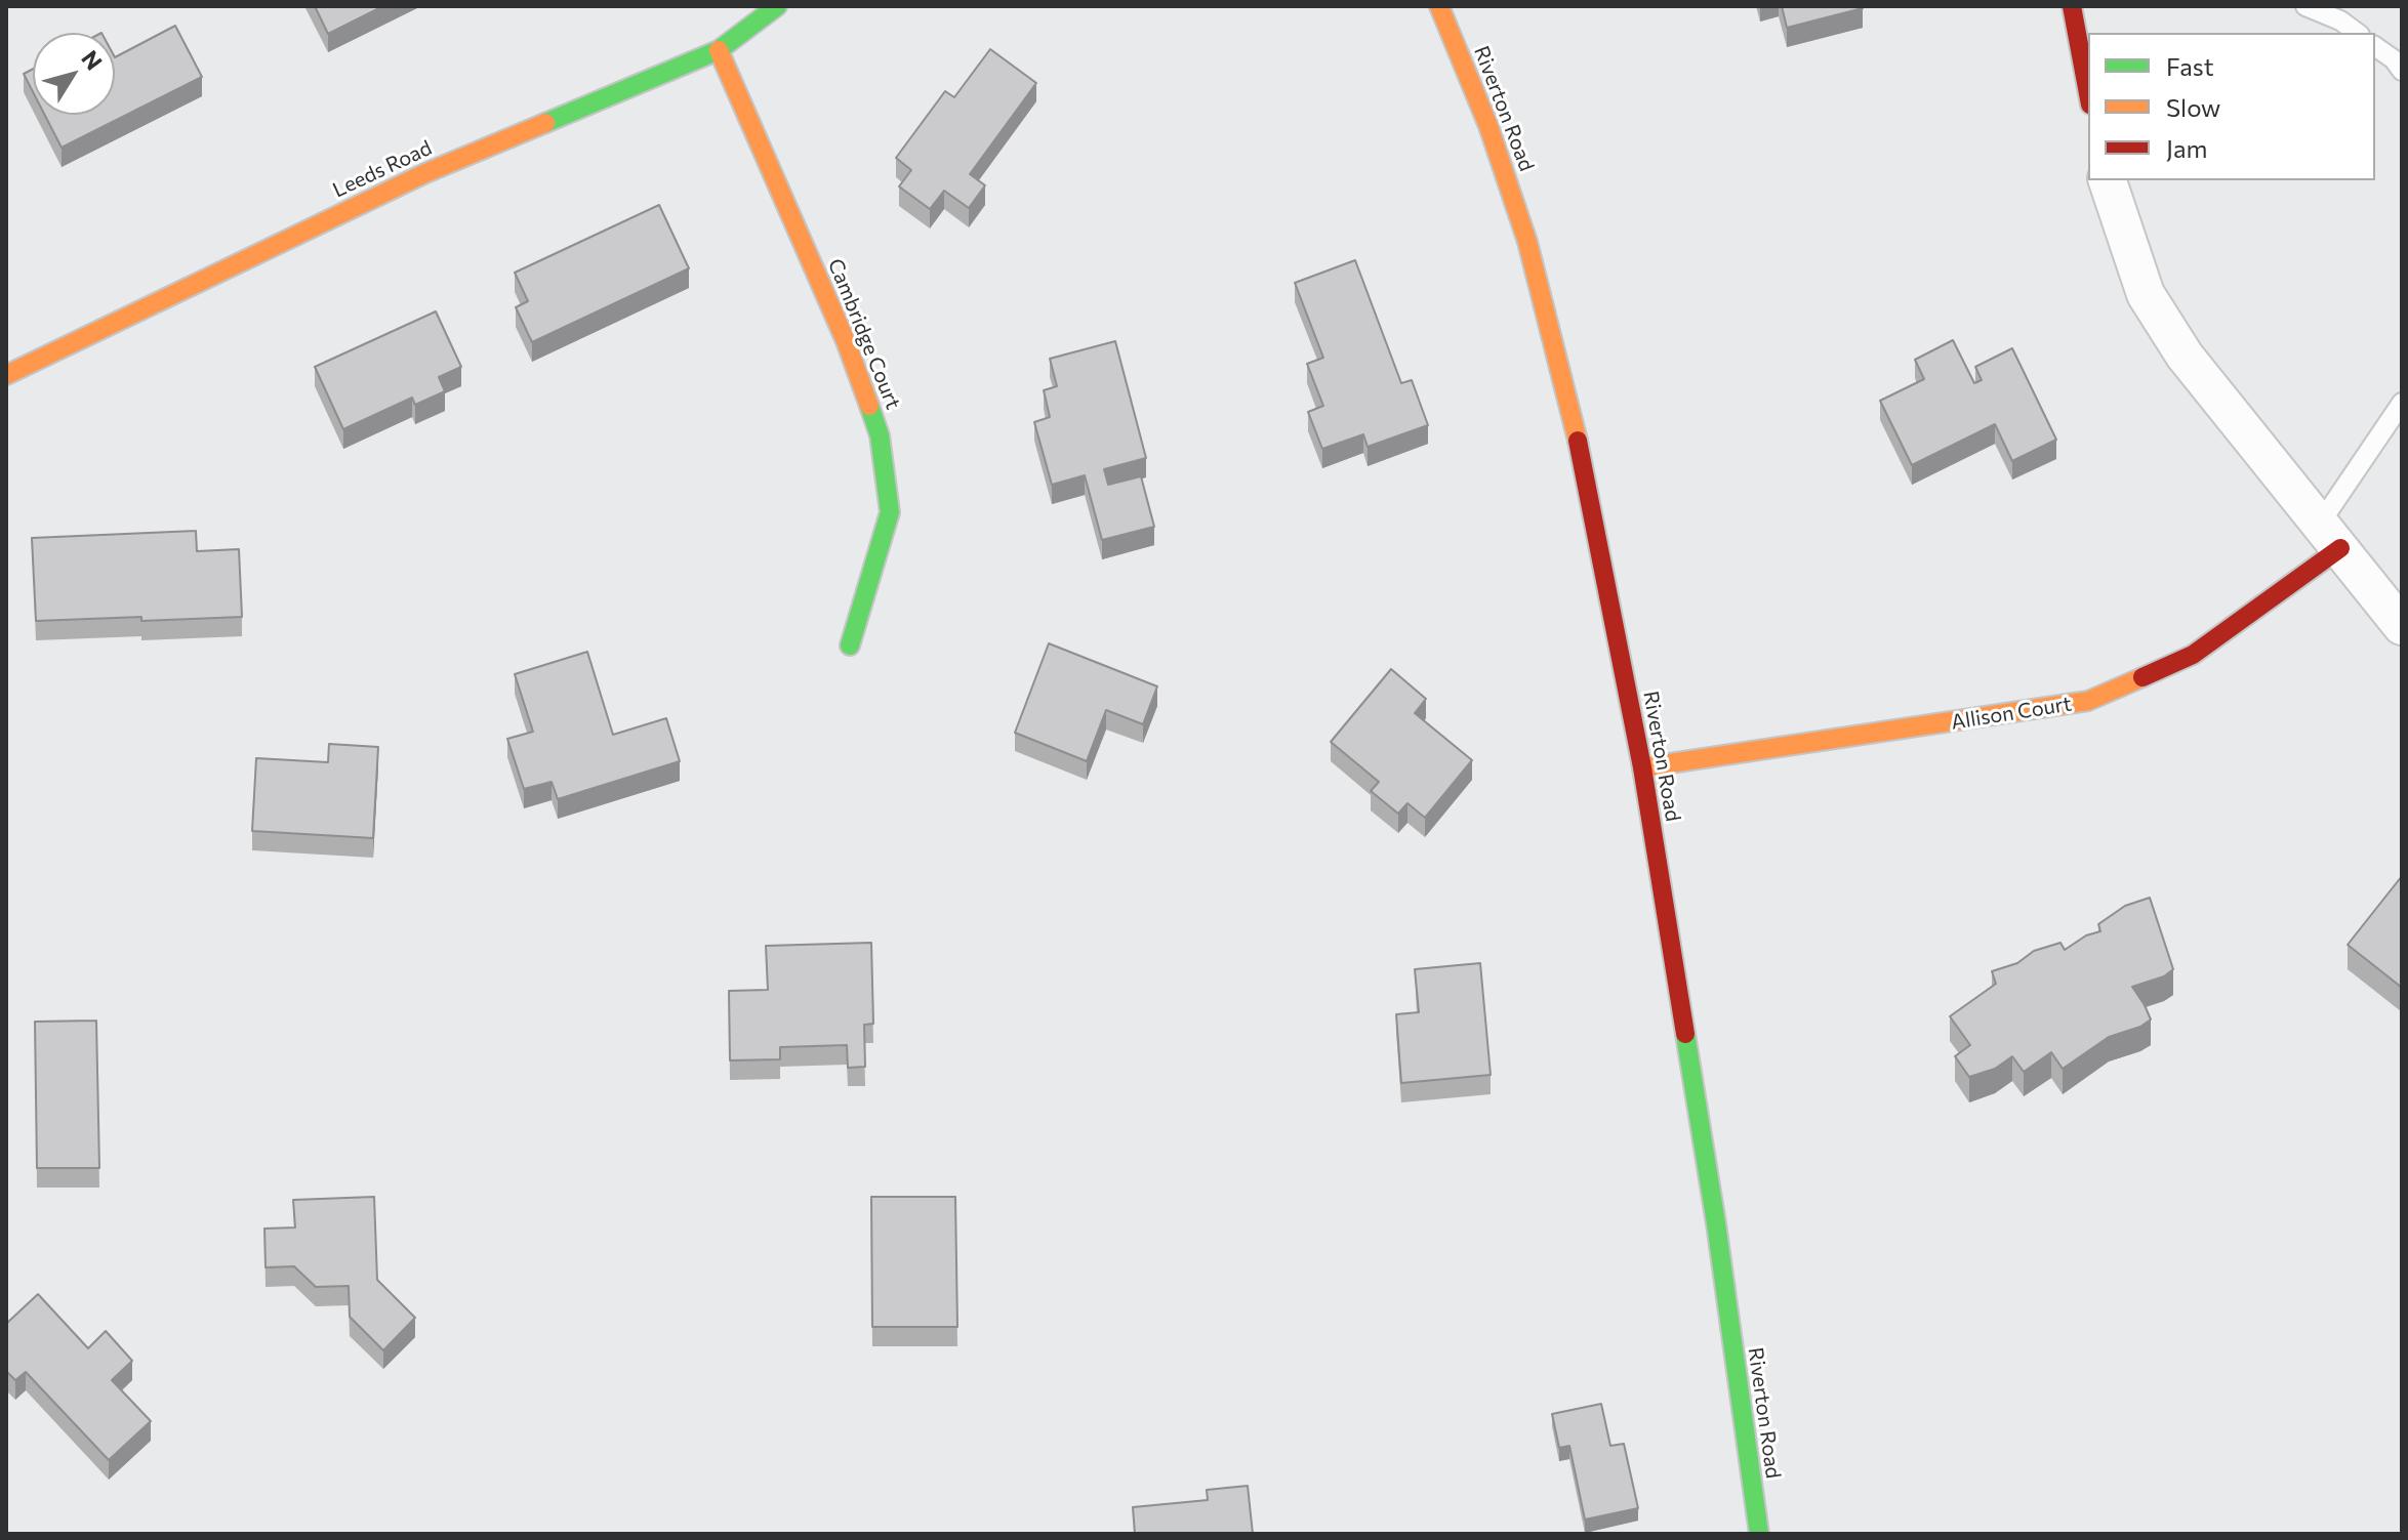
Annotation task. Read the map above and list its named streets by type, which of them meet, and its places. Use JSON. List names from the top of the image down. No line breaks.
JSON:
{"streets":{"street":["Riverton Road","Leeds Road","Cambridge Court","Allison Court"]},"crossings":[["Riverton Road","Allison Court"],["Leeds Road","Cambridge Court"]],"legend":["Fast","Slow","Jam"],"north":"top right"}
